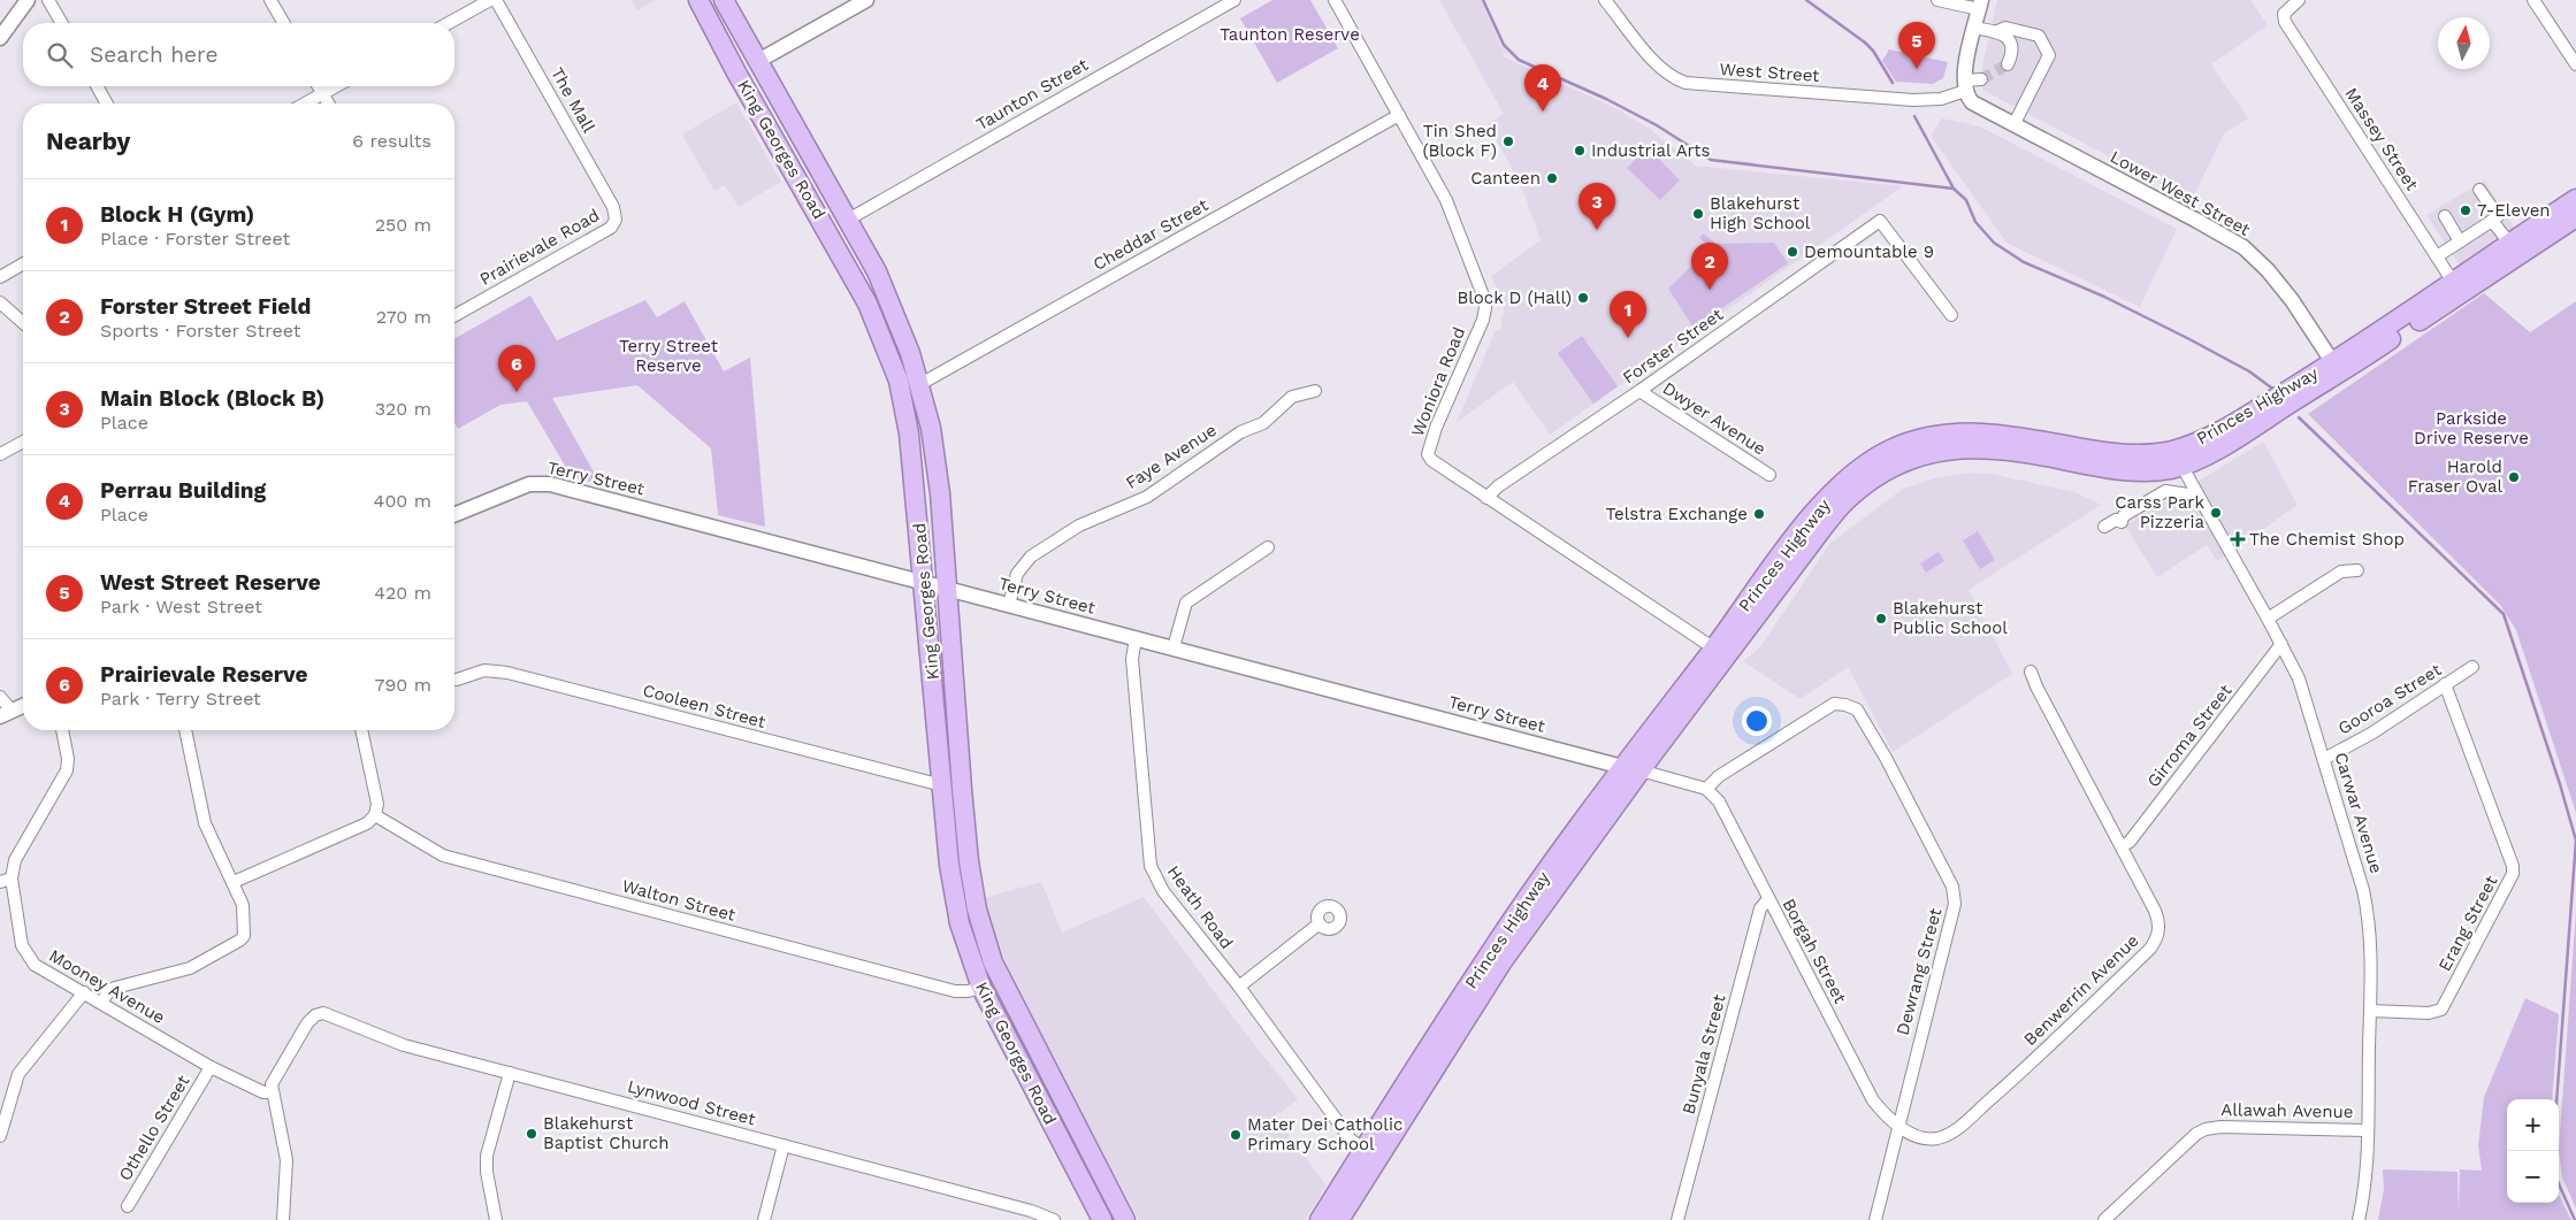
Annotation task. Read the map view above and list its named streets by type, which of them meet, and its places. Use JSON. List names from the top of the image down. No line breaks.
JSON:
{"streets":{"highway":["King Georges Road","Princes Highway"],"street":["West Street","Taunton Street","The Mall","Massey Street","Lower West Street","Cheddar Street","Prairievale Road","Forster Street","Woniora Road","Dwyer Avenue","Faye Avenue","Terry Street","Gooroa Street","Cooleen Street","Girroma Street","Carwar Avenue","Walton Street","Heath Road","Erang Street","Borgah Street","Dewrang Street","Mooney Avenue","Benwerrin Avenue","Bunyala Street","Lynwood Street","Allawah Avenue","Othello Street"]},"crossings":[["West Street","Lower West Street"],["Taunton Street","King Georges Road"],["The Mall","Prairievale Road"],["Massey Street","Princes Highway"],["King Georges Road","Cheddar Street"],["King Georges Road","Terry Street"],["King Georges Road","Cooleen Street"],["King Georges Road","Walton Street"],["Lower West Street","Princes Highway"],["Cheddar Street","Woniora Road"],["Forster Street","Woniora Road"],["Forster Street","Dwyer Avenue"],["Woniora Road","Princes Highway"],["Princes Highway","Terry Street"],["Princes Highway","Carwar Avenue"],["Princes Highway","Heath Road"],["Faye Avenue","Terry Street"],["Terry Street","Heath Road"],["Gooroa Street","Carwar Avenue"],["Gooroa Street","Erang Street"],["Girroma Street","Carwar Avenue"],["Girroma Street","Benwerrin Avenue"],["Carwar Avenue","Erang Street"],["Carwar Avenue","Allawah Avenue"],["Borgah Street","Dewrang Street"],["Borgah Street","Benwerrin Avenue"],["Borgah Street","Bunyala Street"],["Dewrang Street","Benwerrin Avenue"],["Mooney Avenue","Lynwood Street"],["Mooney Avenue","Othello Street"]],"parks":["Taunton Reserve","Terry Street Reserve","Parkside Drive Reserve"],"places":{"other":["Tin Shed (Block F)","Industrial Arts","Canteen","7-Eleven","Blakehurst High School","Demountable 9","Block D (Hall)","Harold Fraser Oval","Carss Park Pizzeria","Telstra Exchange","Blakehurst Public School","Blakehurst Baptist Church","Mater Dei Catholic Primary School"],"health":["The Chemist Shop"]},"north":"top","page":{"pins":["5","4","3","2","1","6"],"search":"Search here","heading":["Nearby","6 results"],"list":[{"mark":"1","name":"Block H (Gym)","note":"Place · Forster Street","value":"250 m"},{"mark":"2","name":"Forster Street Field","note":"Sports · Forster Street","value":"270 m"},{"mark":"3","name":"Main Block (Block B)","note":"Place","value":"320 m"},{"mark":"4","name":"Perrau Building","note":"Place","value":"400 m"},{"mark":"5","name":"West Street Reserve","note":"Park · West Street","value":"420 m"},{"mark":"6","name":"Prairievale Reserve","note":"Park · Terry Street","value":"790 m"}],"map_buttons":["+","−"]}}
